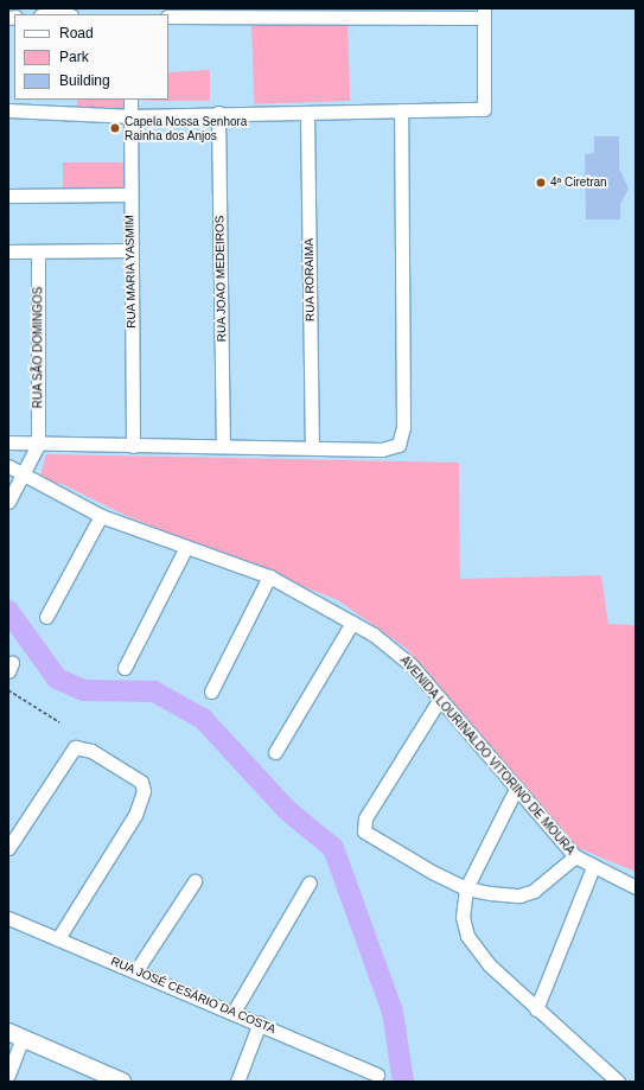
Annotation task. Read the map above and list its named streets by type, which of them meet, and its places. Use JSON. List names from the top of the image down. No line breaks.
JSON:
{"streets":{"street":["RUA MARIA YASMIM","RUA JOAO MEDEIROS","RUA RORAIMA","RUA SÃO DOMINGOS","AVENIDA LOURINALDO VITORINO DE MOURA","RUA JOSÉ CESÁRIO DA COSTA"]},"places":["Capela Nossa Senhora Rainha dos Anjos","4ª Ciretran"],"legend":["Road","Park","Building"]}
